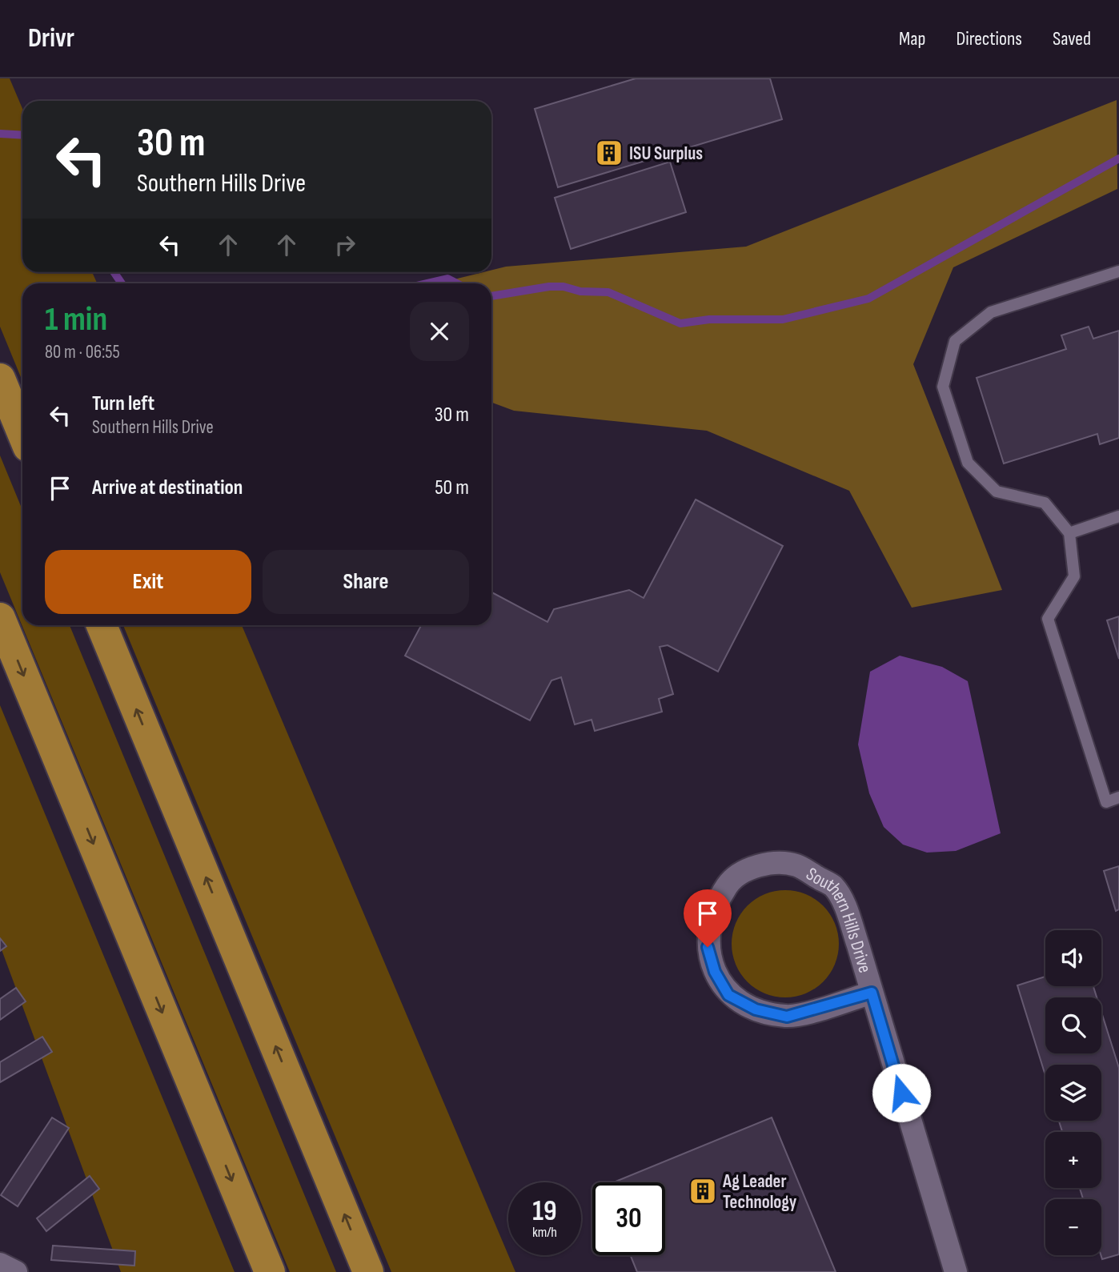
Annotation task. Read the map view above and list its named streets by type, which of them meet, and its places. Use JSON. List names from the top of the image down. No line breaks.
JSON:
{"streets":{"street":["Southern Hills Drive"]},"places":{"building":["ISU Surplus","Ag Leader Technology"]},"page":{"header":"Drivr","nav":["Map","Directions","Saved"],"turn":["30 m","Southern Hills Drive"],"heading":["1 min","80 m · 06:55"],"list":[{"name":"Turn left","note":"Southern Hills Drive","value":"30 m"},{"name":"Arrive at destination","value":"50 m"}],"buttons":["Exit","Share"],"map_buttons":["+","−"],"speed":"19 km/h","limit":"30"}}
